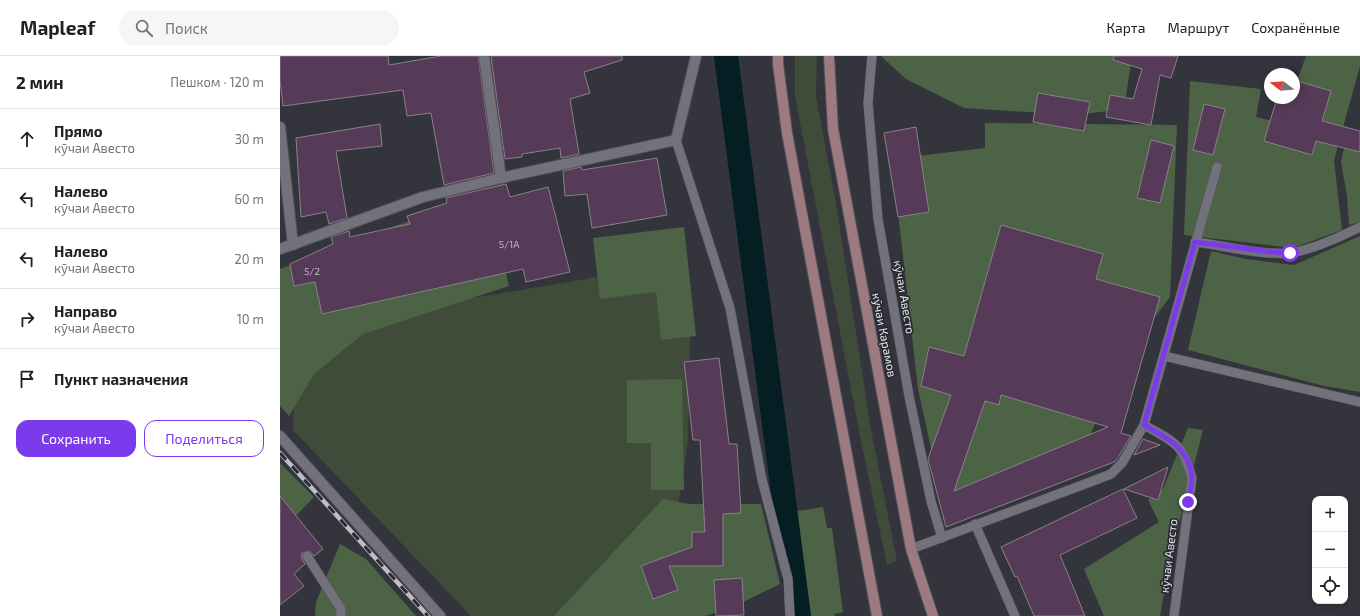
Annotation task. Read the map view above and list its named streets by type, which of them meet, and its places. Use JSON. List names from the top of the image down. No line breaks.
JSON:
{"streets":{"main road":["кӯчаи Карамов"],"lane":["кӯчаи Авесто"]},"house_numbers":["5/1А","5/2"],"north":"left","page":{"header":"Mapleaf","search":"Поиск","nav":["Карта","Маршрут","Сохранённые"],"heading":["2 мин","Пешком · 120 m"],"list":[["Прямо","кӯчаи Авесто","30 m"],["Налево","кӯчаи Авесто","60 m"],["Налево","кӯчаи Авесто","20 m"],["Направо","кӯчаи Авесто","10 m"],"Пункт назначения"],"buttons":["Сохранить","Поделиться"],"map_buttons":["+","−"]}}
